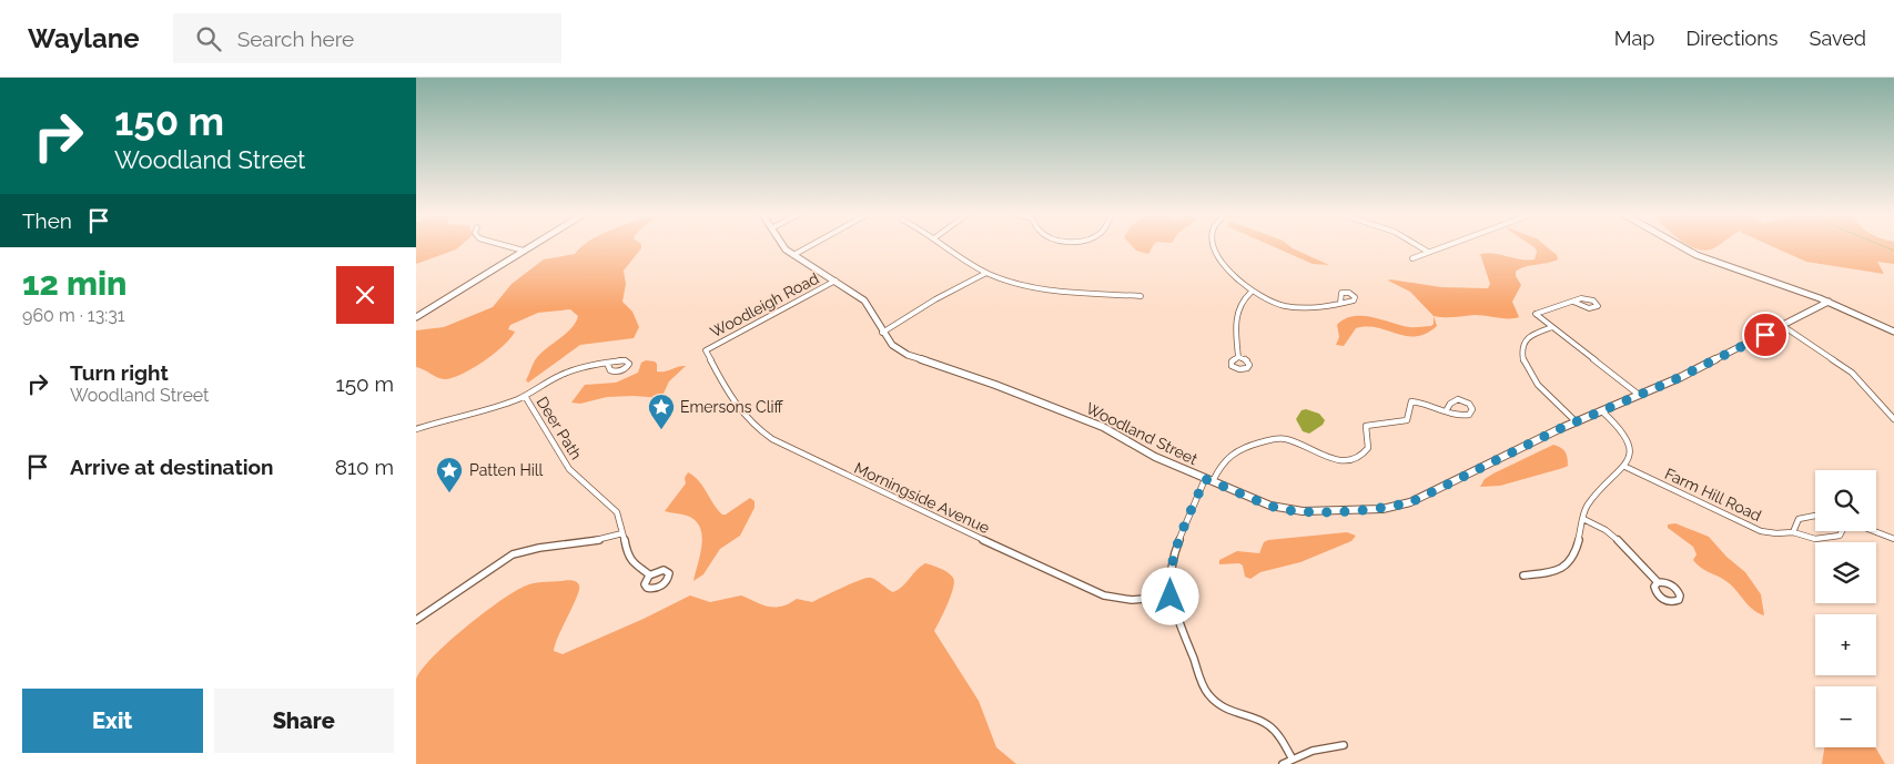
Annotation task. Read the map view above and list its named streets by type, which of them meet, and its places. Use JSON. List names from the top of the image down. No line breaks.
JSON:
{"streets":{"street":["Woodleigh Road","Deer Path","Woodland Street","Farm Hill Road","Morningside Avenue"]},"crossings":[["Woodleigh Road","Woodland Street"],["Woodleigh Road","Morningside Avenue"]],"places":{"place":["Emersons Cliff","Patten Hill"]},"page":{"header":"Waylane","search":"Search here","nav":["Map","Directions","Saved"],"turn":["150 m","Woodland Street"],"then":"Then","heading":["12 min","960 m · 13:31"],"list":[{"name":"Turn right","note":"Woodland Street","value":"150 m"},{"name":"Arrive at destination","value":"810 m"}],"map_buttons":["+","−"],"buttons":["Exit","Share"]}}
